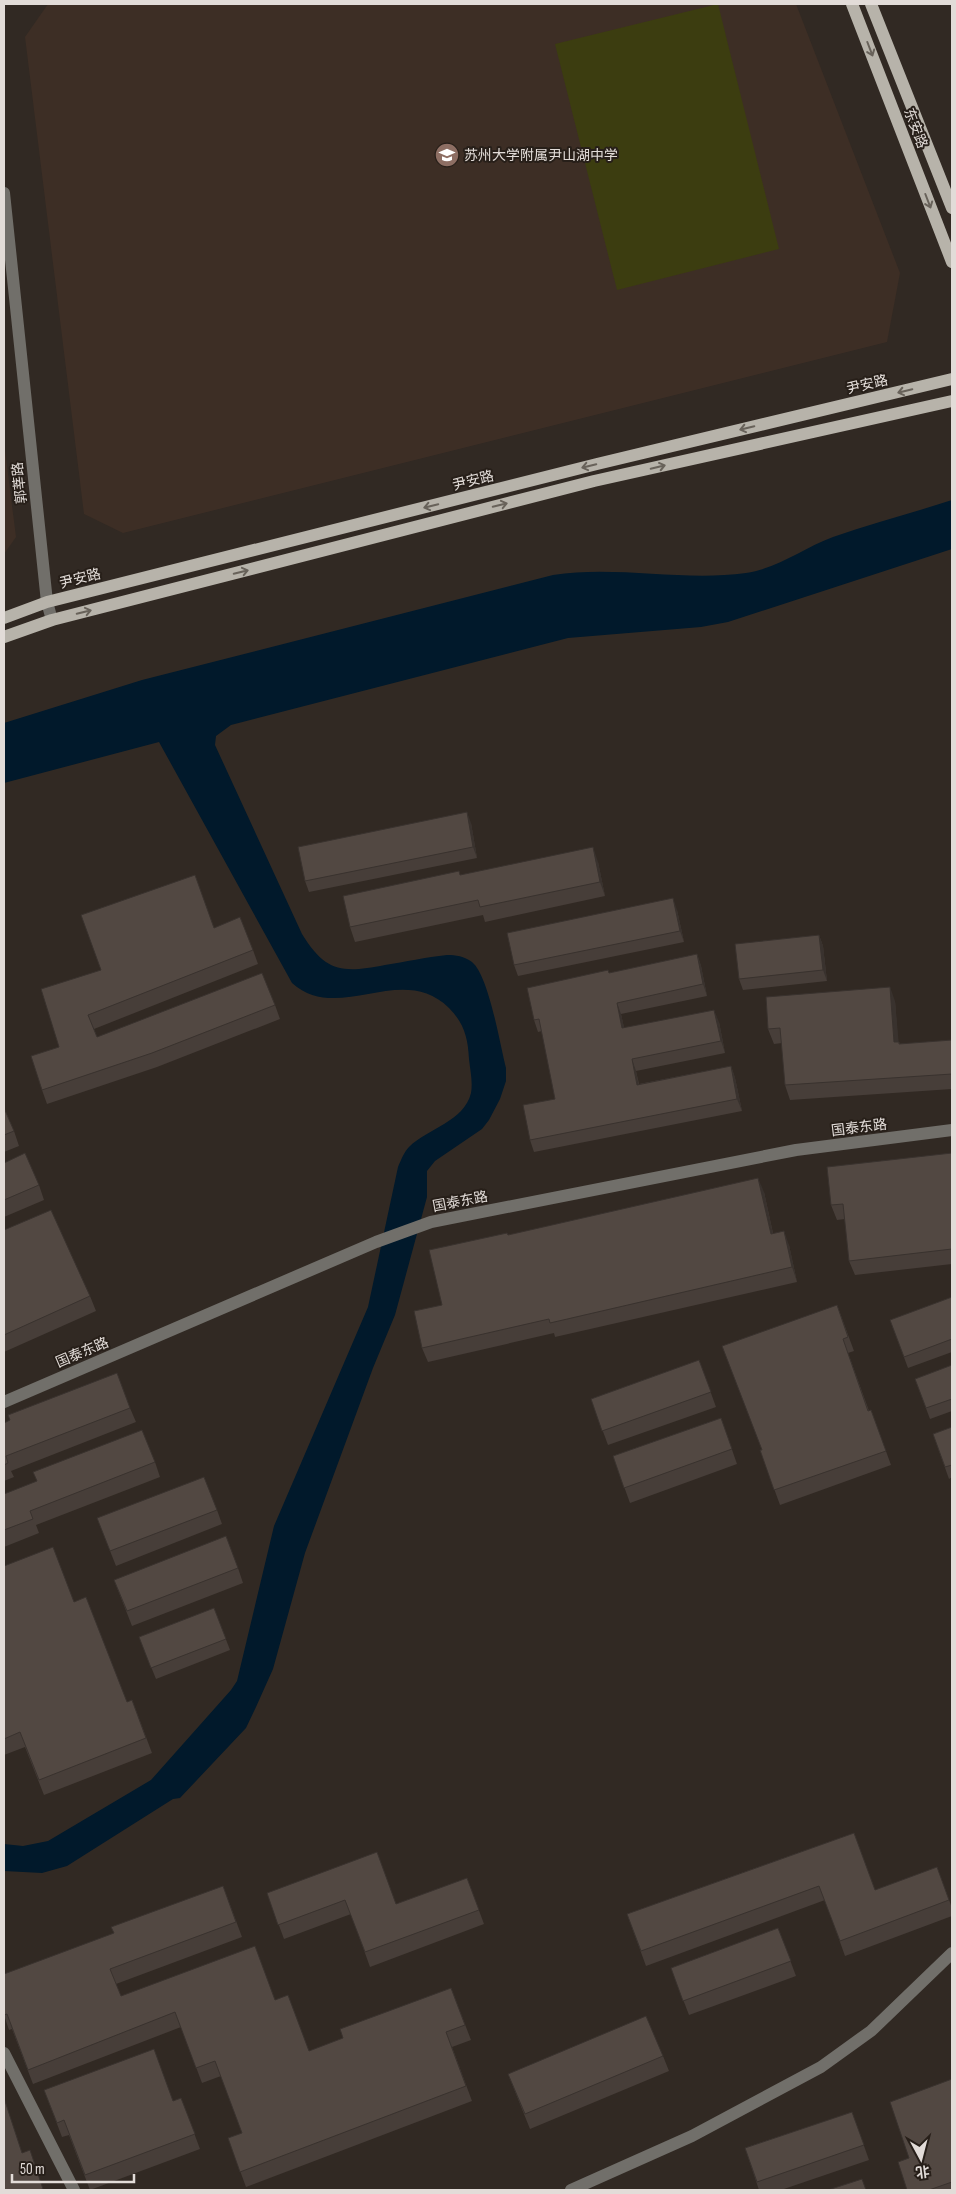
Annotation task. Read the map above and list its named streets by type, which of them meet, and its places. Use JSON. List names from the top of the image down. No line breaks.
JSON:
{"streets":{"main road":["东安路","尹安路"],"street":["郭莘路","国泰东路"]},"crossings":[["尹安路","郭莘路"]],"places":{"school or university":["苏州大学附属尹山湖中学"]},"scale_bar":"50 m","north":"bottom"}
